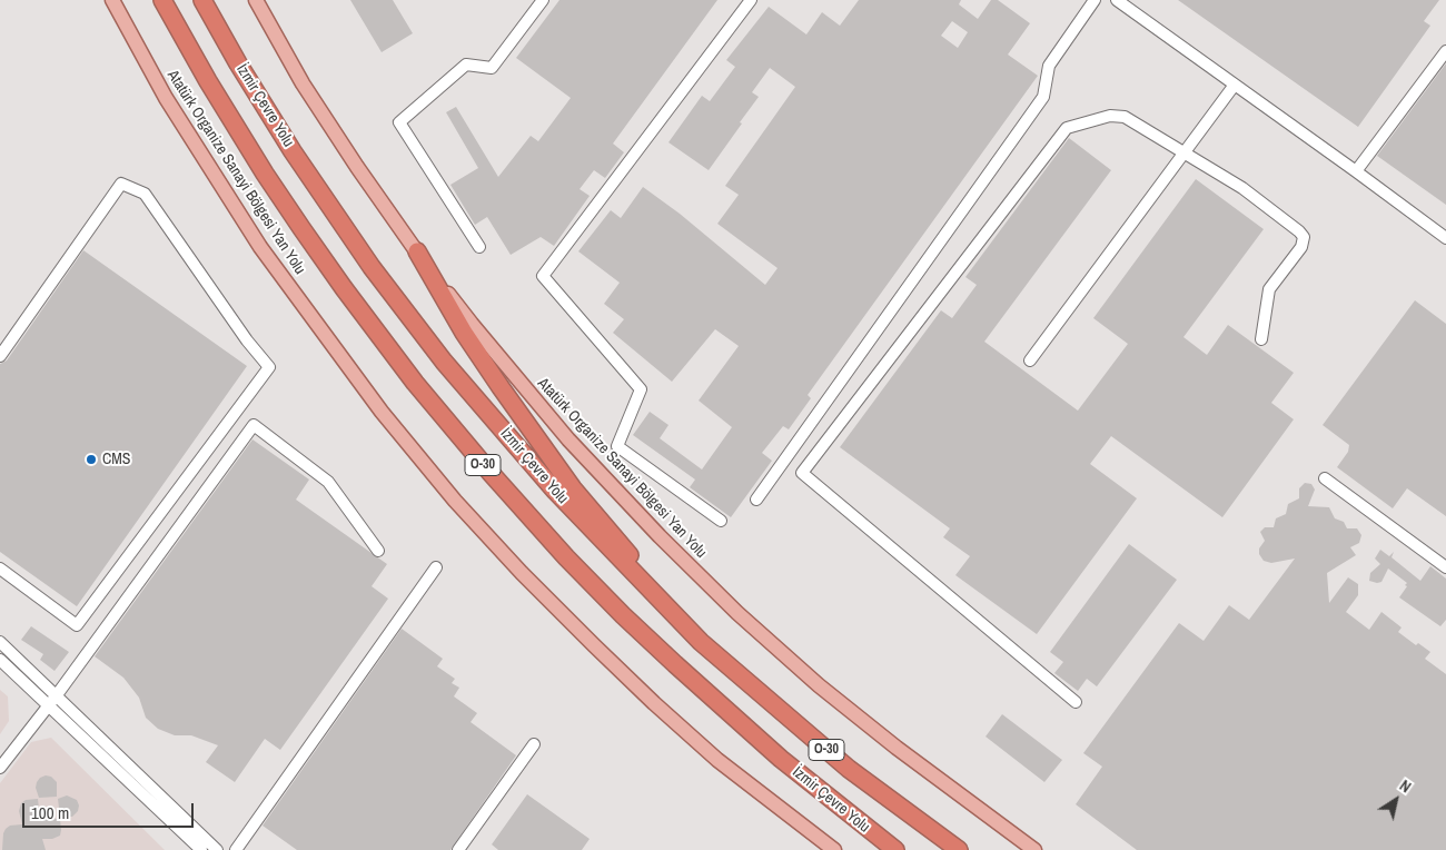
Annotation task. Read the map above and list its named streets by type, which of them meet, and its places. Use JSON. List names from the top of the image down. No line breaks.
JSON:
{"streets":{"highway":["İzmir Çevre Yolu","O-30"],"main road":["Atatürk Organize Sanayi Bölgesi Yan Yolu"]},"places":["CMS"],"scale_bar":"100 m","north":"top right"}
